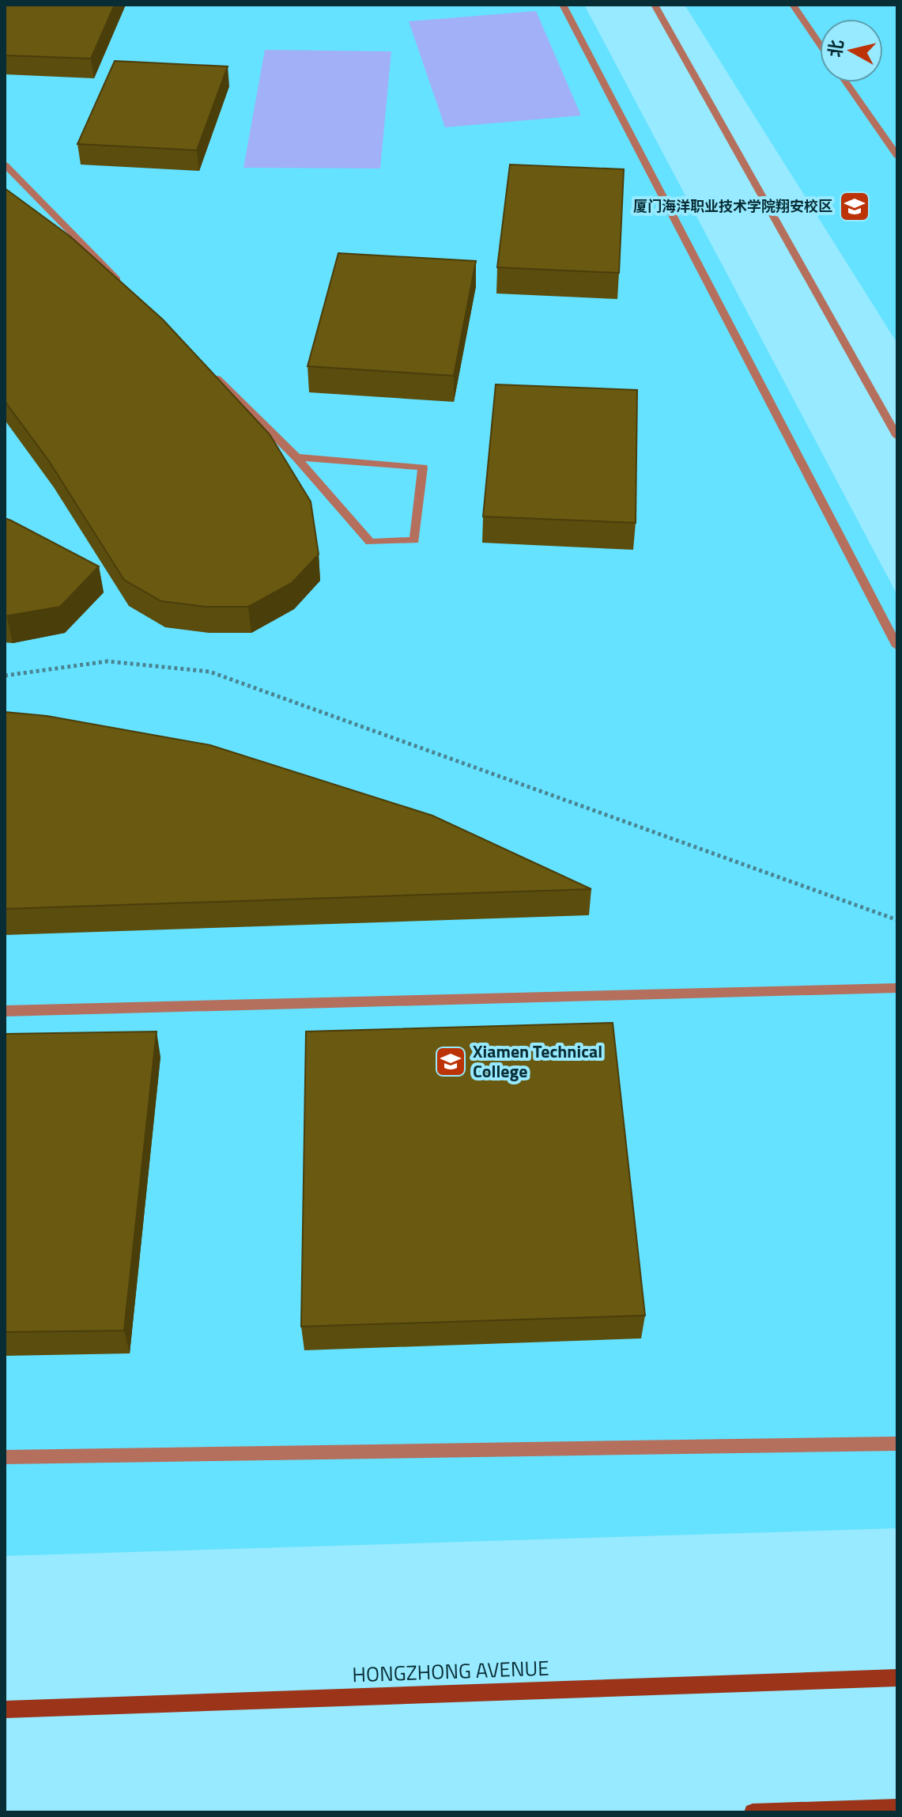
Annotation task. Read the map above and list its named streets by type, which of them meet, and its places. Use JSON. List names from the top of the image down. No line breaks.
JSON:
{"streets":{"main road":["HONGZHONG AVENUE"]},"places":{"school or university":["厦门海洋职业技术学院翔安校区","Xiamen Technical College"]},"north":"left"}
